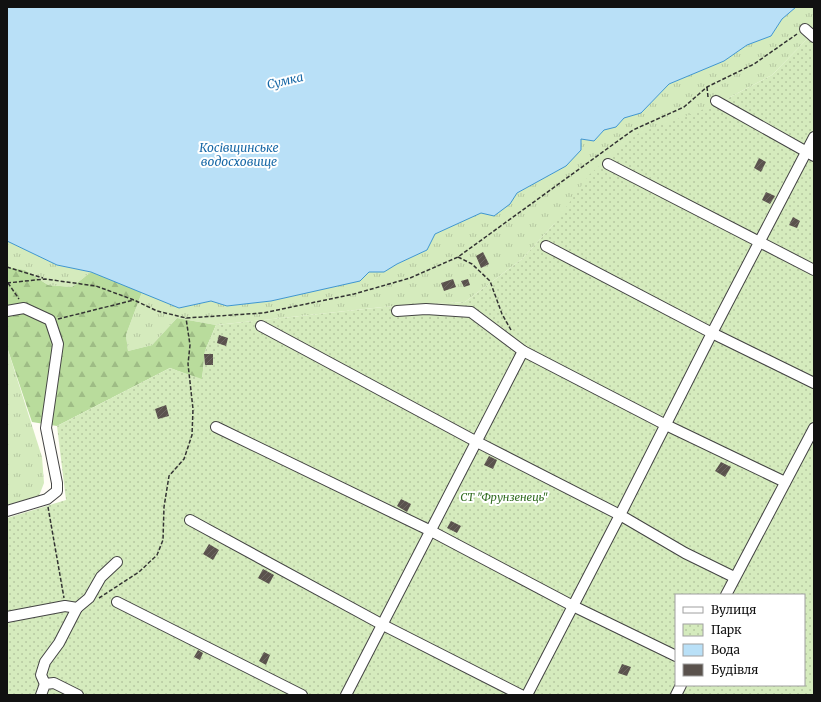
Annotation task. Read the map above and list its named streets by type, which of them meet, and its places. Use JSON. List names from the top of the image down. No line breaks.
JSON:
{"water":["Сумка","Косівщинське водосховище"],"parks":["СТ \"Фрунзенець\""],"legend":["Вулиця","Парк","Вода","Будівля"]}
